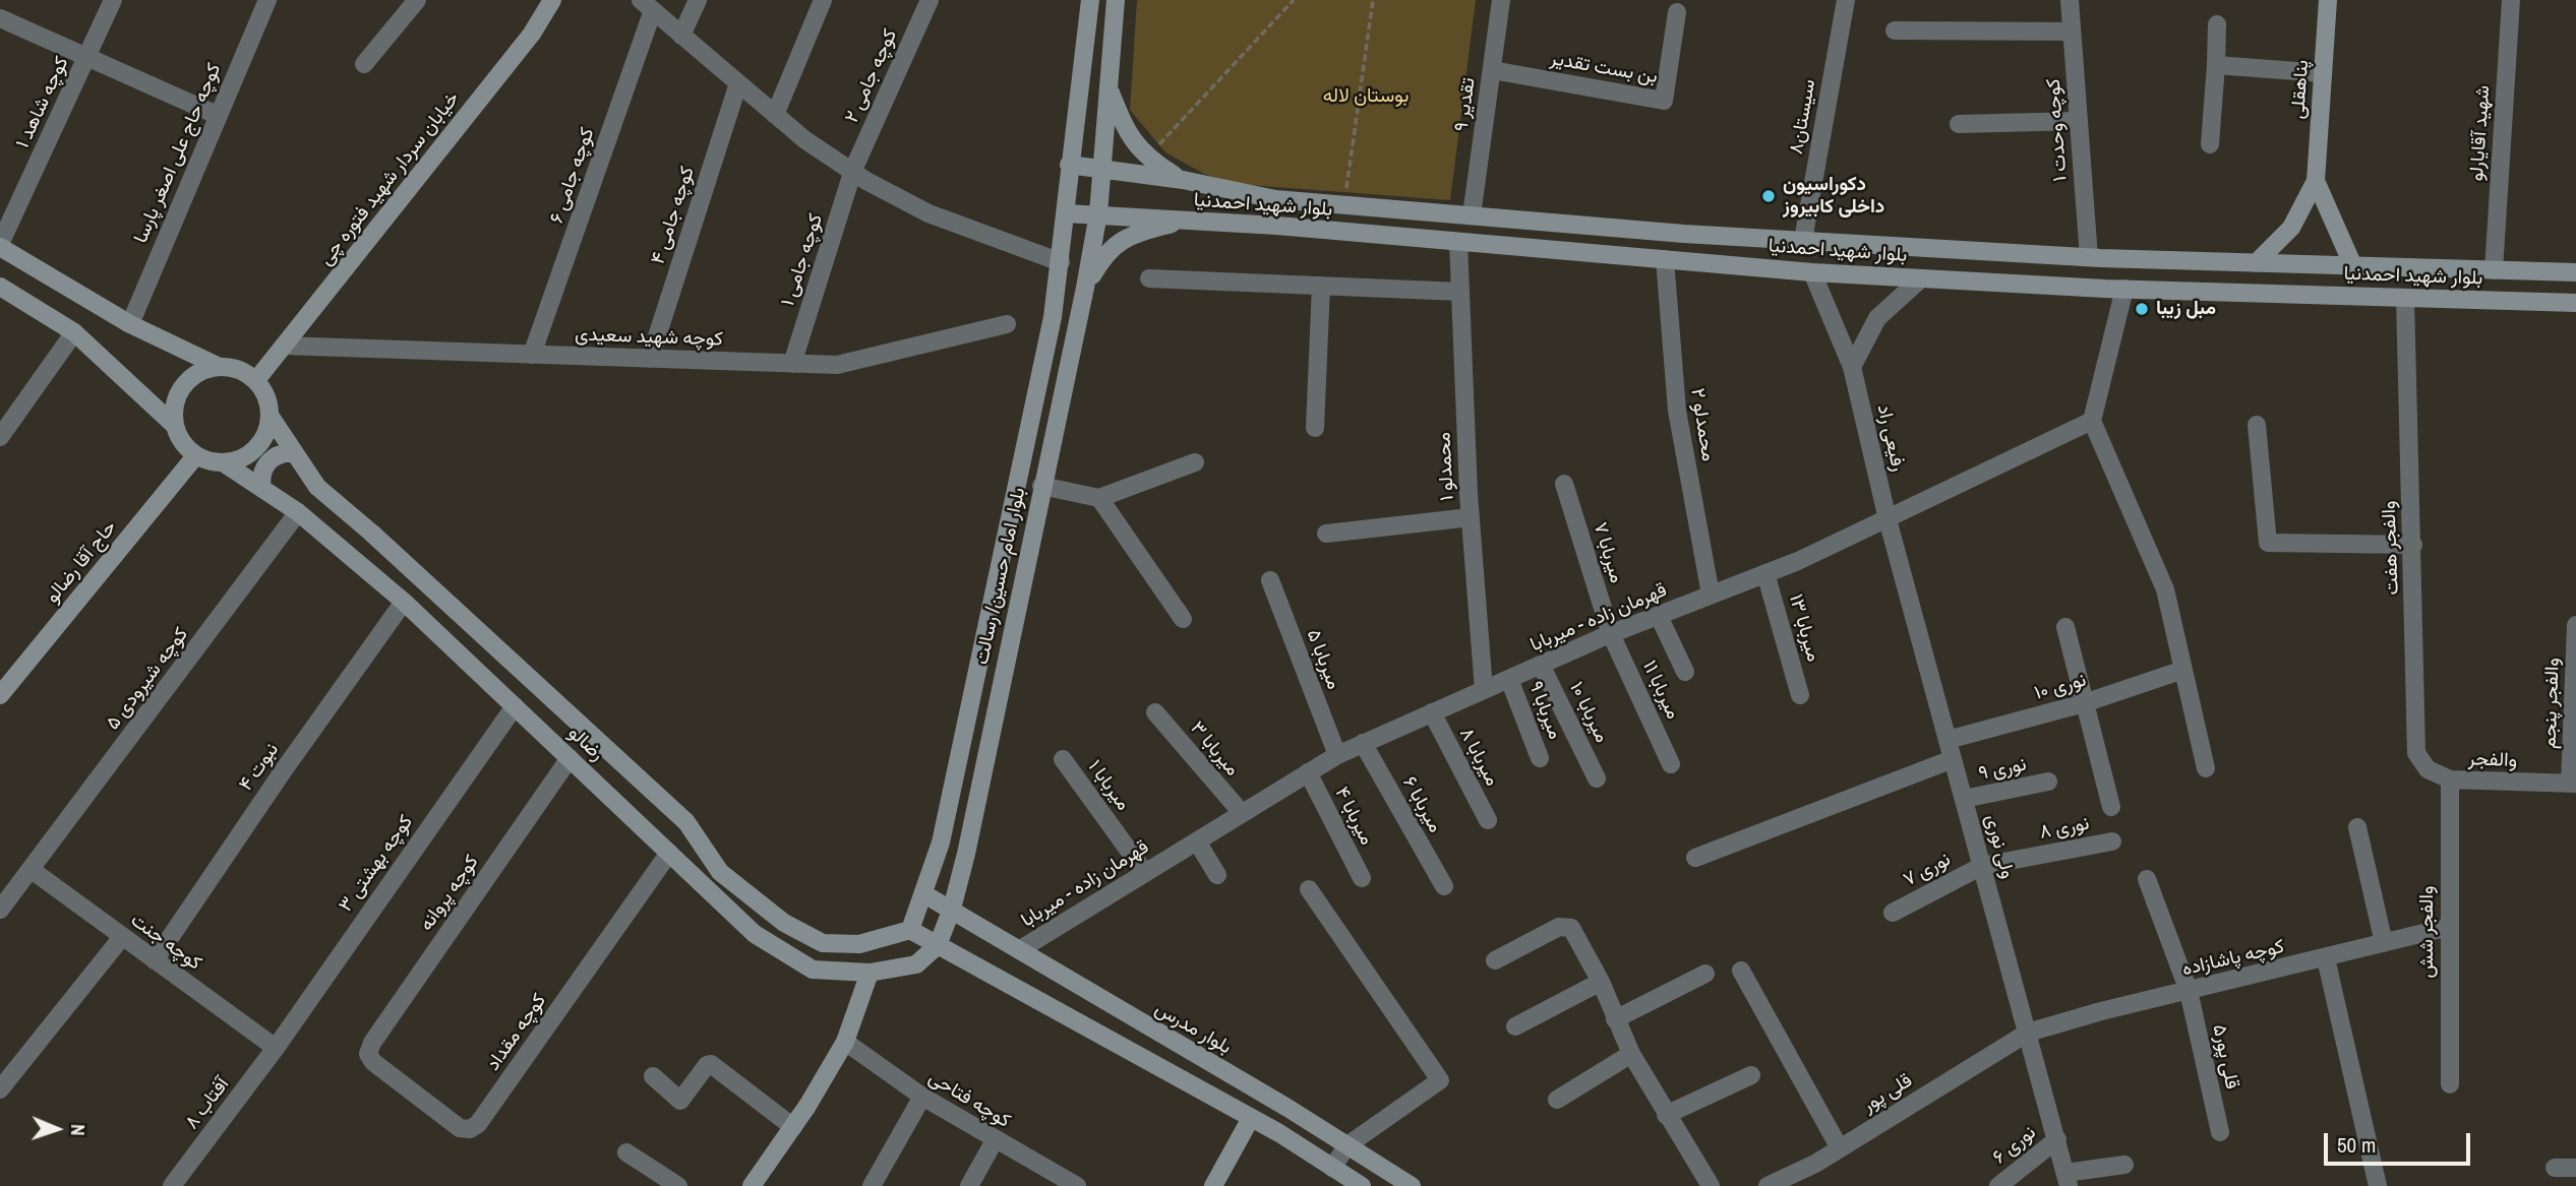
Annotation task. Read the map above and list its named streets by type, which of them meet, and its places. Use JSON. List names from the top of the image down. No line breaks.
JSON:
{"streets":{"main road":["پناهقلی","خیابان سردار شهید فتوره چی","بلوار شهید احمدنیا","حاج آقا رضالو","بلوار امام حسین/ رسالت","رضالو","بلوار مدرس"],"street":["بن بست تقدیر","کوچه جامی ۲","کوچه شاهد ۱","۹ تقدیر","سیستان۸","کوچه وحدت ۱","شهید آقایارلو","کوچه حاج علی اصغر پارسا","کوچه جامی ۶","کوچه جامی ۴","کوچه جامی ۱","کوچه شهید سعیدی","محمدلو ۲","رفیعی راد","محمدلو ۱","والفجر هفت","میربابا ۷","قهرمان زاده - میربابا","میربابا ۱۳","میربابا ۵","کوچه شیرودی ۵","نوری ۱۰","میربابا ۱۱","والفجر پنجم","میربابا ۹","میربابا ۱۰","میربابا ۳","میربابا ۸","والفجر","نبوت ۴","نوری ۹","میربابا ۱","میربابا ۶","میربابا ۴","نوری ۸","ولی نوری","کوچه بهشتی ۳","نوری ۷","کوچه پروانه","والفجر شش","کوچه جنت","کوچه پاشازاده","کوچه مقداد","قلی پور۵","قلی پور","کوچه فتاحی","آفتاب ۸","نوری ۶"]},"crossings":[["بن بست تقدیر","۹ تقدیر"],["کوچه جامی ۲","کوچه جامی ۱"],["پناهقلی","بلوار شهید احمدنیا"],["۹ تقدیر","بلوار شهید احمدنیا"],["سیستان۸","بلوار شهید احمدنیا"],["کوچه وحدت ۱","بلوار شهید احمدنیا"],["شهید آقایارلو","بلوار شهید احمدنیا"],["کوچه جامی ۶","کوچه شهید سعیدی"],["خیابان سردار شهید فتوره چی","کوچه شهید سعیدی"],["خیابان سردار شهید فتوره چی","حاج آقا رضالو"],["خیابان سردار شهید فتوره چی","رضالو"],["بلوار شهید احمدنیا","محمدلو ۲"],["بلوار شهید احمدنیا","رفیعی راد"],["بلوار شهید احمدنیا","محمدلو ۱"],["بلوار شهید احمدنیا","والفجر هفت"],["بلوار شهید احمدنیا","بلوار امام حسین/ رسالت"],["کوچه جامی ۴","کوچه شهید سعیدی"],["کوچه جامی ۱","کوچه شهید سعیدی"],["محمدلو ۲","قهرمان زاده - میربابا"],["رفیعی راد","قهرمان زاده - میربابا"],["رفیعی راد","ولی نوری"],["محمدلو ۱","قهرمان زاده - میربابا"],["والفجر هفت","والفجر"],["والفجر هفت","والفجر شش"],["میربابا ۷","قهرمان زاده - میربابا"],["میربابا ۷","میربابا ۱۱"],["حاج آقا رضالو","رضالو"],["بلوار امام حسین/ رسالت","رضالو"],["بلوار امام حسین/ رسالت","بلوار مدرس"],["قهرمان زاده - میربابا","میربابا ۱۳"],["قهرمان زاده - میربابا","میربابا ۵"],["قهرمان زاده - میربابا","میربابا ۱۱"],["قهرمان زاده - میربابا","میربابا ۹"],["قهرمان زاده - میربابا","میربابا ۱۰"],["قهرمان زاده - میربابا","میربابا ۳"],["قهرمان زاده - میربابا","میربابا ۸"],["قهرمان زاده - میربابا","میربابا ۱"],["قهرمان زاده - میربابا","میربابا ۶"],["قهرمان زاده - میربابا","میربابا ۴"],["قهرمان زاده - میربابا","ولی نوری"],["قهرمان زاده - میربابا","بلوار مدرس"],["کوچه شیرودی ۵","رضالو"],["کوچه شیرودی ۵","کوچه جنت"],["نوری ۱۰","ولی نوری"],["والفجر پنجم","والفجر"],["رضالو","نبوت ۴"],["رضالو","کوچه بهشتی ۳"],["رضالو","کوچه پروانه"],["رضالو","کوچه مقداد"],["والفجر","والفجر شش"],["نبوت ۴","کوچه جنت"],["نوری ۹","ولی نوری"],["نوری ۸","ولی نوری"],["نوری ۸","نوری ۷"],["ولی نوری","نوری ۷"],["ولی نوری","کوچه پاشازاده"],["ولی نوری","قلی پور"],["ولی نوری","نوری ۶"],["کوچه بهشتی ۳","کوچه جنت"],["کوچه بهشتی ۳","آفتاب ۸"],["کوچه پروانه","کوچه مقداد"],["والفجر شش","کوچه پاشازاده"],["کوچه جنت","آفتاب ۸"],["کوچه پاشازاده","قلی پور۵"],["کوچه پاشازاده","قلی پور"]],"parks":["بوستان لاله"],"places":["دکوراسیون داخلی کابیروز","مبل زیبا"],"scale_bar":"50 m","north":"right"}
